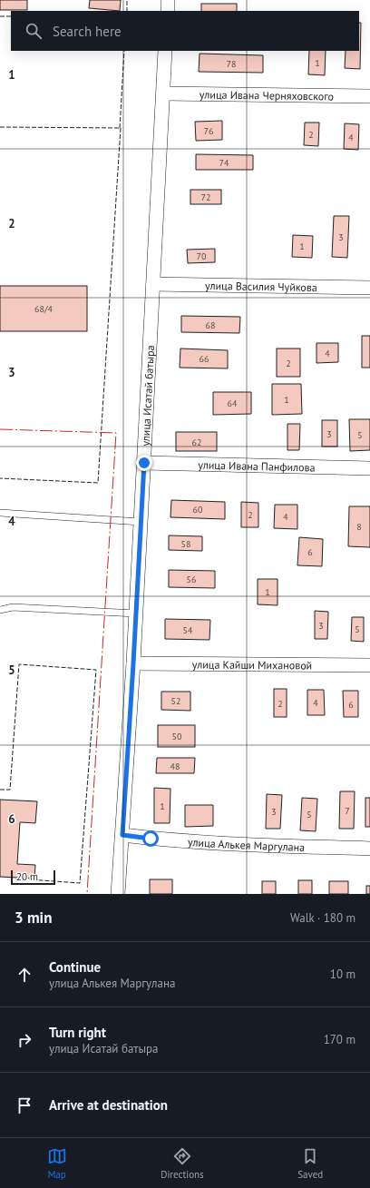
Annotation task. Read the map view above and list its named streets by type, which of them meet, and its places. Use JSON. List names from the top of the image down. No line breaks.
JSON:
{"streets":{"street":["улица Ивана Черняховского","улица Василия Чуйкова","улица Исатай батыра","улица Ивана Панфилова","улица Кайши Михановой","улица Алькея Маргулана"]},"crossings":[["улица Ивана Черняховского","улица Исатай батыра"],["улица Василия Чуйкова","улица Исатай батыра"],["улица Исатай батыра","улица Ивана Панфилова"],["улица Исатай батыра","улица Кайши Михановой"],["улица Исатай батыра","улица Алькея Маргулана"]],"house_numbers":["1","78","76","2","4","74","72","3","1","70","68/4","68","4","66","2","1","64","3","5","62","60","2","4","8","58","6","56","1","3","5","54","52","4","2","6","50","48","1","7","3","5"],"scale_bar":"20 m","page":{"search":"Search here","scale":"20 m","heading":["3 min","Walk · 180 m"],"list":[["Continue","улица Алькея Маргулана","10 m"],["Turn right","улица Исатай батыра","170 m"],"Arrive at destination"],"nav":["Map","Directions","Saved"]},"grid":{"rows":["1","2","3","4","5","6"]}}
